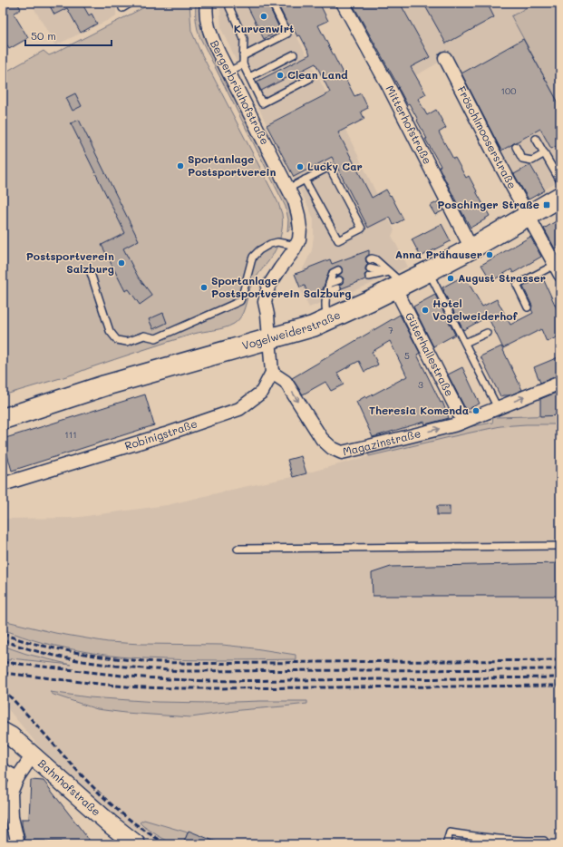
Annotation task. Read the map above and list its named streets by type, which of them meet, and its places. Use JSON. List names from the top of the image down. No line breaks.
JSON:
{"streets":{"main road":["Vogelweiderstraße","Bahnhofstraße"],"street":["Bergerbräuhofstraße","Mitterhofstraße","Fröschlmooserstraße","Güterhallestraße","Robinigstraße","Magazinstraße"]},"crossings":[["Bergerbräuhofstraße","Vogelweiderstraße"],["Mitterhofstraße","Vogelweiderstraße"],["Fröschlmooserstraße","Vogelweiderstraße"],["Vogelweiderstraße","Güterhallestraße"],["Güterhallestraße","Magazinstraße"],["Robinigstraße","Magazinstraße"]],"one_way":["Magazinstraße"],"places":{"other":["Kurvenwirt","Clean Land","Sportanlage Postsportverein","Lucky Car","Anna Prähauser","Postsportverein Salzburg","August Strasser","Sportanlage Postsportverein Salzburg","Hotel Vogelweiderhof","Theresia Komenda"],"transit":["Poschinger Straße"]},"house_numbers":["100","7","5","3","111"],"scale_bar":"50 m"}
